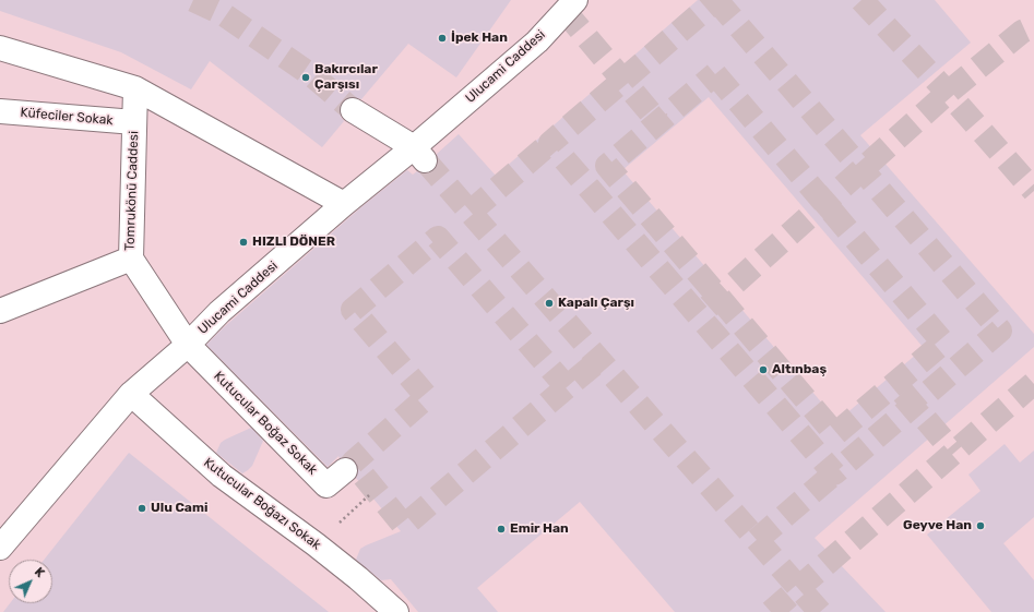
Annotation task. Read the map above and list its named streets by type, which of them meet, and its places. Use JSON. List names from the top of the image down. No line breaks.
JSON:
{"streets":{"street":["Ulucami Caddesi","Küfeciler Sokak","Tomrukönü Caddesi","Kutucular Boğaz Sokak","Kutucular Boğazı Sokak"]},"crossings":[["Ulucami Caddesi","Kutucular Boğaz Sokak"],["Ulucami Caddesi","Kutucular Boğazı Sokak"],["Küfeciler Sokak","Tomrukönü Caddesi"]],"places":["İpek Han","Bakırcılar Çarşısı","HIZLI DÖNER","Kapalı Çarşı","Altınbaş","Ulu Cami","Geyve Han","Emir Han"],"north":"top right"}
